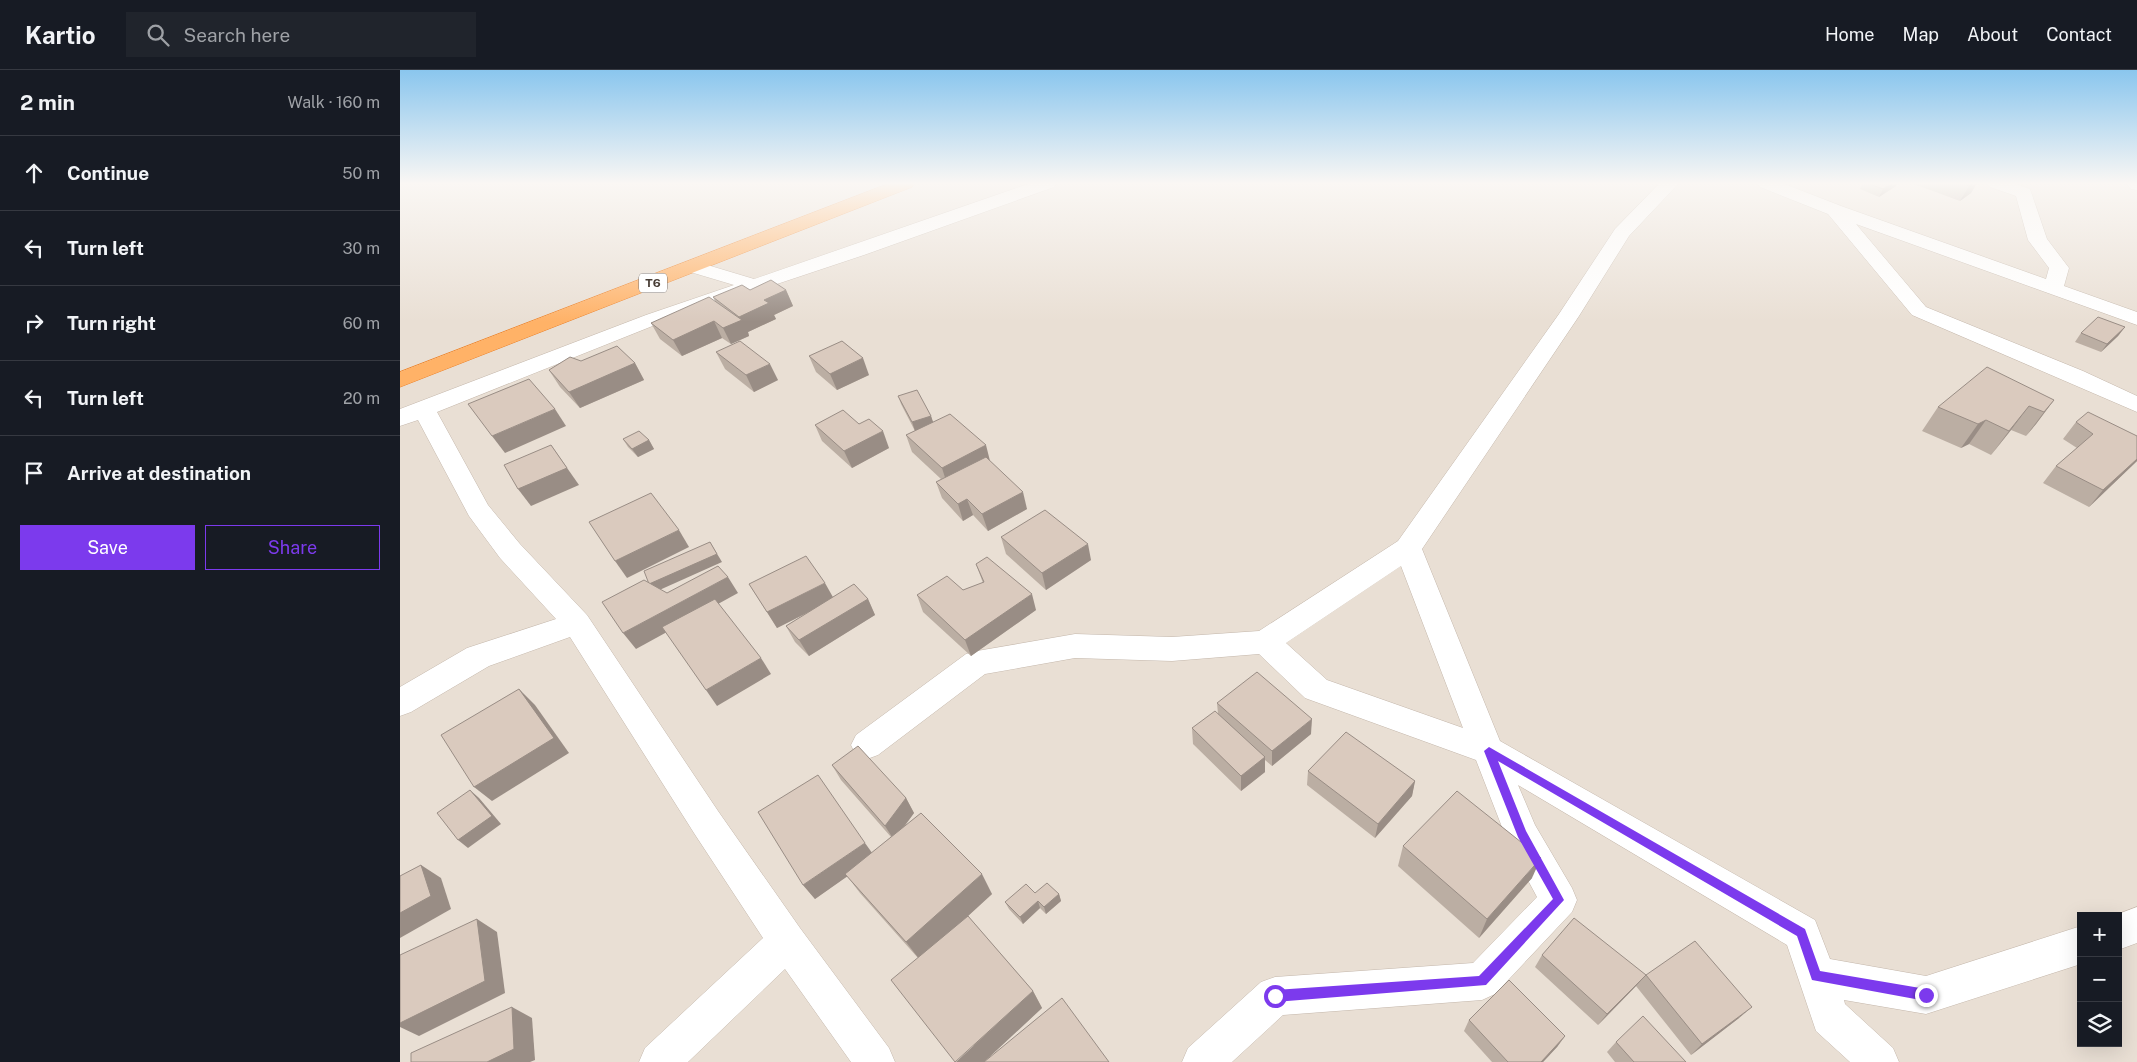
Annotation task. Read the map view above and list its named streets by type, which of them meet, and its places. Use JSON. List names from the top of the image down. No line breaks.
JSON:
{"streets":{"highway":["T6"]},"page":{"header":"Kartio","search":"Search here","nav":["Home","Map","About","Contact"],"heading":["2 min","Walk · 160 m"],"list":[["Continue","50 m"],["Turn left","30 m"],["Turn right","60 m"],["Turn left","20 m"],"Arrive at destination"],"buttons":["Save","Share"],"map_buttons":["+","−"]}}
